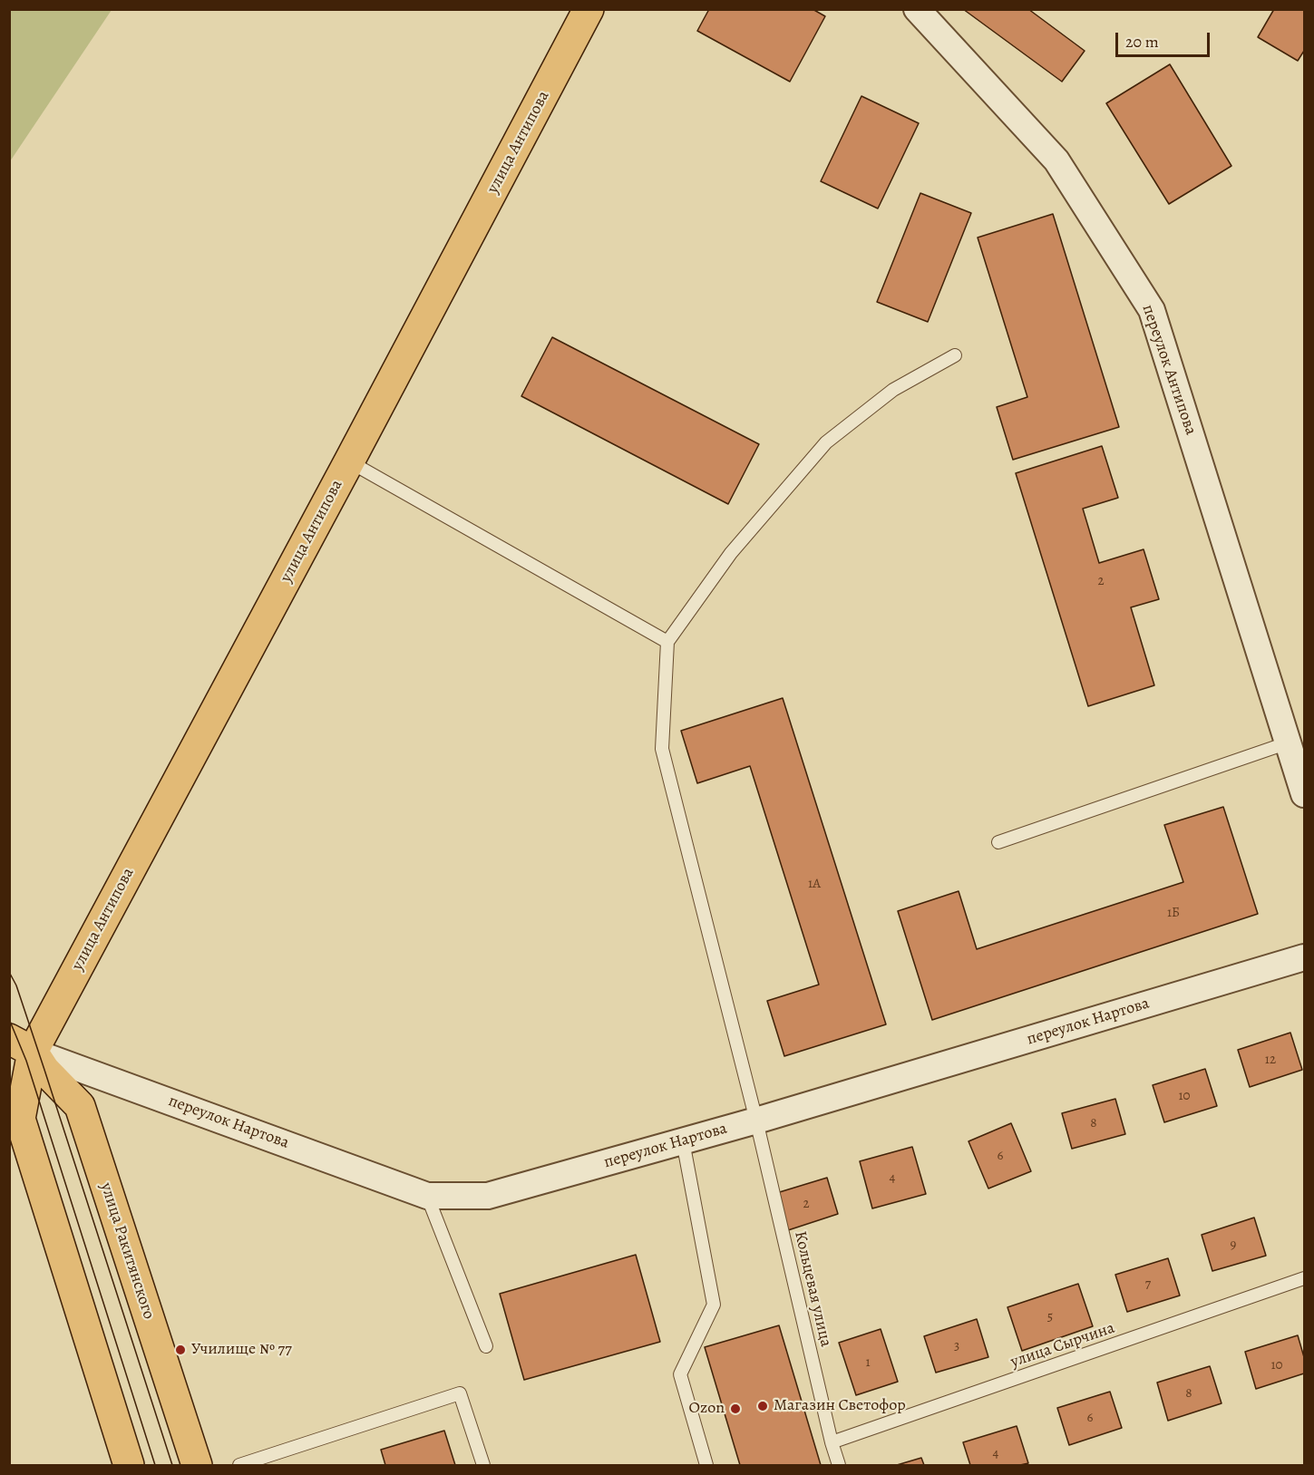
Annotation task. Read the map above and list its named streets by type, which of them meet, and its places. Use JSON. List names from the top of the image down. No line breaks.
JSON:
{"streets":{"main road":["улица Антипова","улица Ракитянского"],"street":["переулок Антипова","переулок Нартова"],"lane":["Кольцевая улица","улица Сырчина"]},"crossings":[["улица Антипова","переулок Нартова"],["улица Антипова","улица Ракитянского"],["переулок Нартова","улица Ракитянского"],["переулок Нартова","Кольцевая улица"],["Кольцевая улица","улица Сырчина"]],"places":["Училище № 77","Магазин Светофор","Ozon"],"house_numbers":["2","1А","1Б","12","10","8","6","4","2","9","7","5","3","1","10","8","6","4"],"scale_bar":"20 m"}
